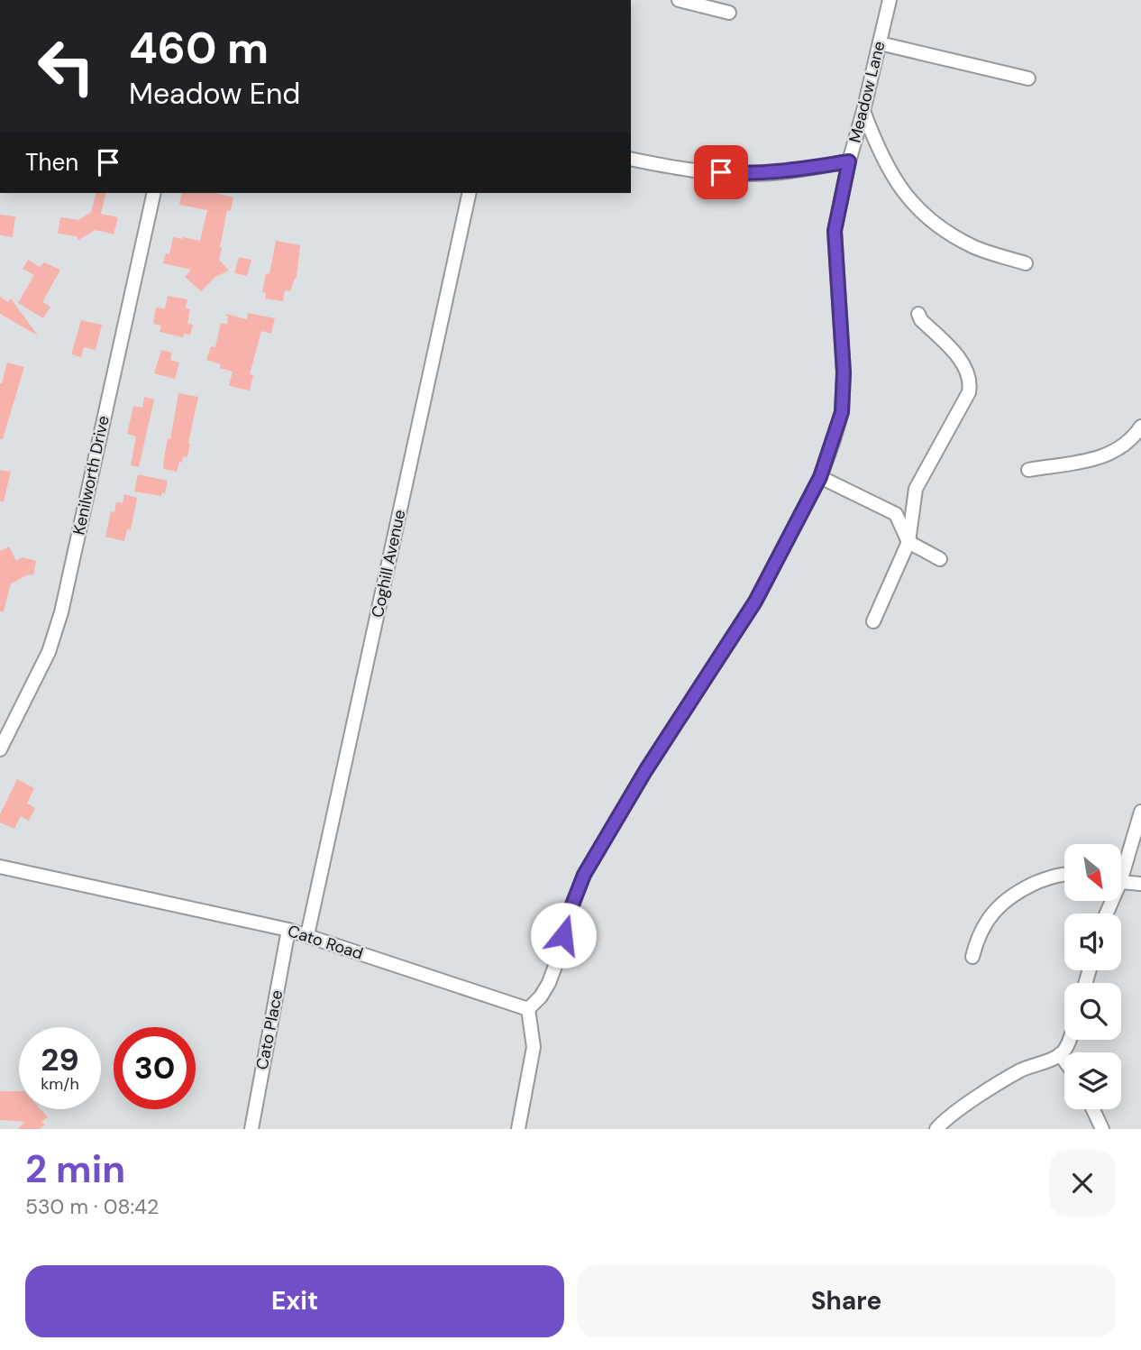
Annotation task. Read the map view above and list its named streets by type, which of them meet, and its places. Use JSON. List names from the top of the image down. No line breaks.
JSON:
{"streets":{"street":["Meadow Lane","Kenilworth Drive","Coghill Avenue","Cato Road","Cato Place"]},"crossings":[["Meadow Lane","Cato Road"],["Coghill Avenue","Cato Road"],["Cato Road","Cato Place"]],"north":"bottom right","page":{"turn":["460 m","Meadow End"],"then":"Then","speed":"29 km/h","limit":"30","heading":["2 min","530 m · 08:42"],"buttons":["Exit","Share"]}}
